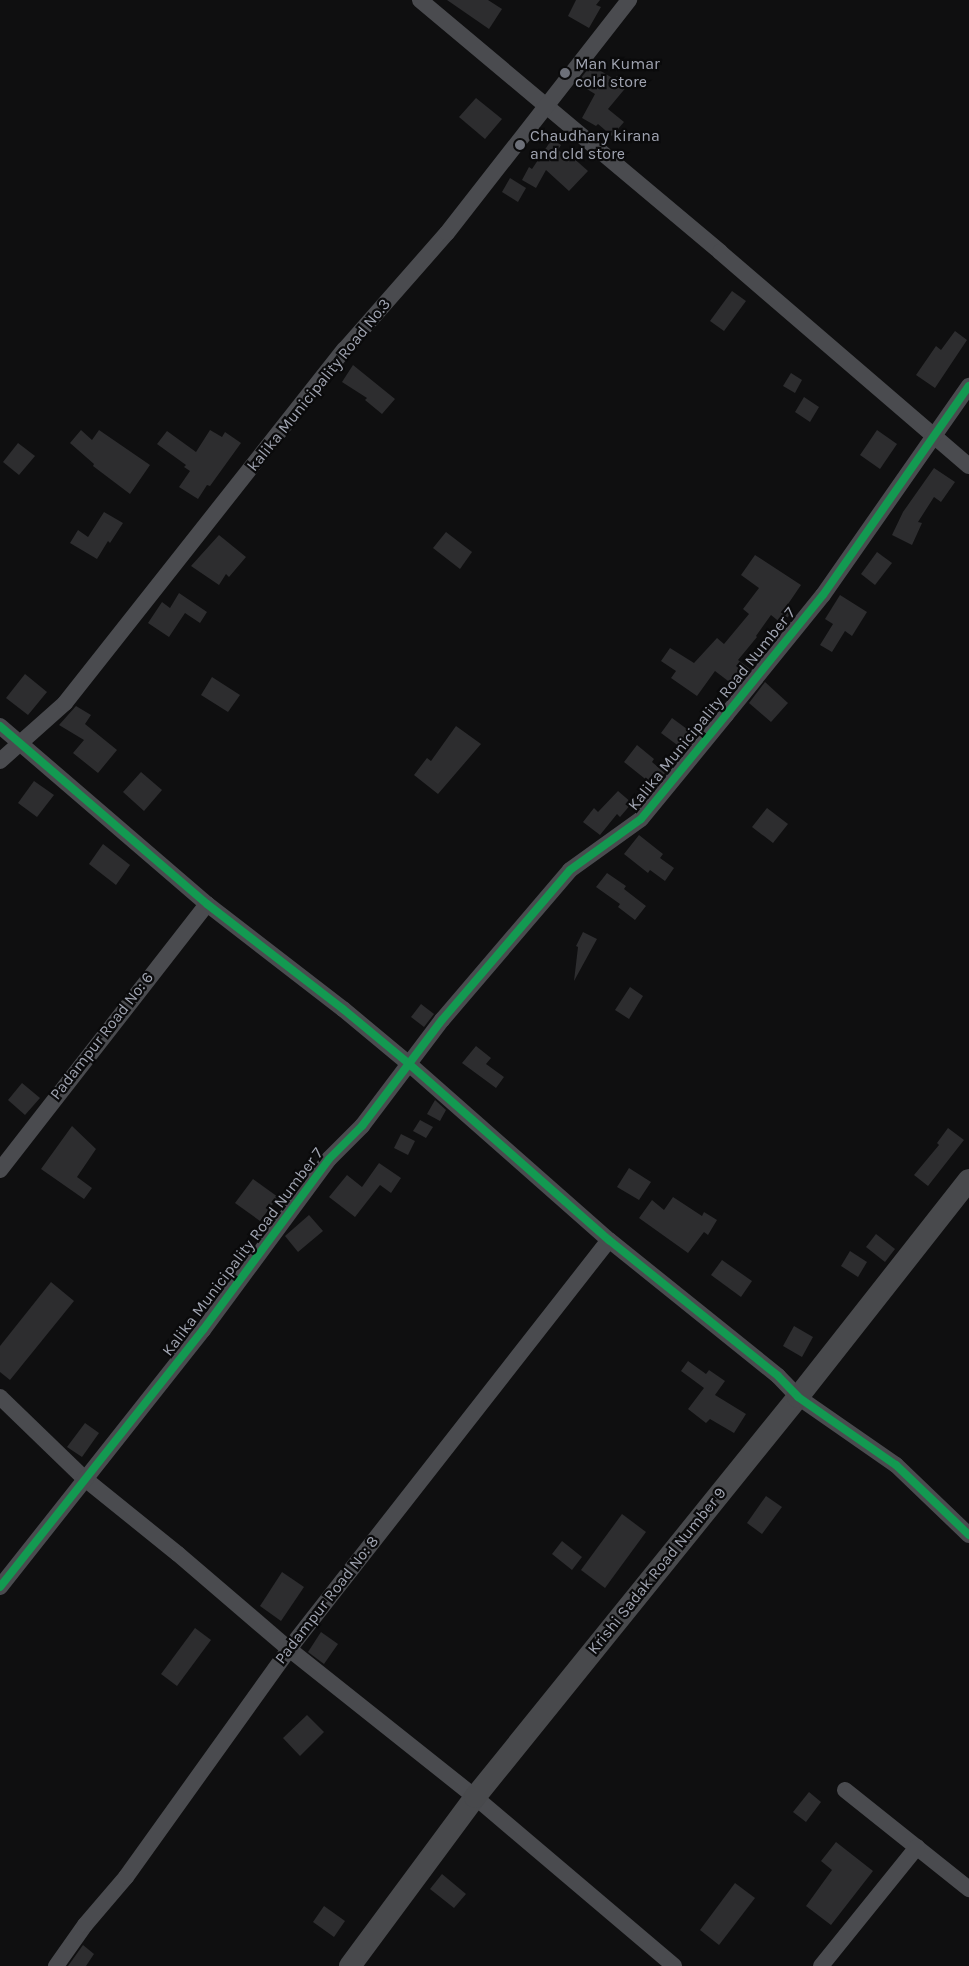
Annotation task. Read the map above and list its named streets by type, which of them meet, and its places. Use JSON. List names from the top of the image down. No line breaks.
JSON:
{"streets":{"street":["kalika Municipality Road No.3","Kalika Municipality Road Number 7","Padampur Road No: 6","Krishi Sadak Road Number 9","Padampur Road No: 8"]},"places":["Man Kumar cold store","Chaudhary kirana and cld store"]}
